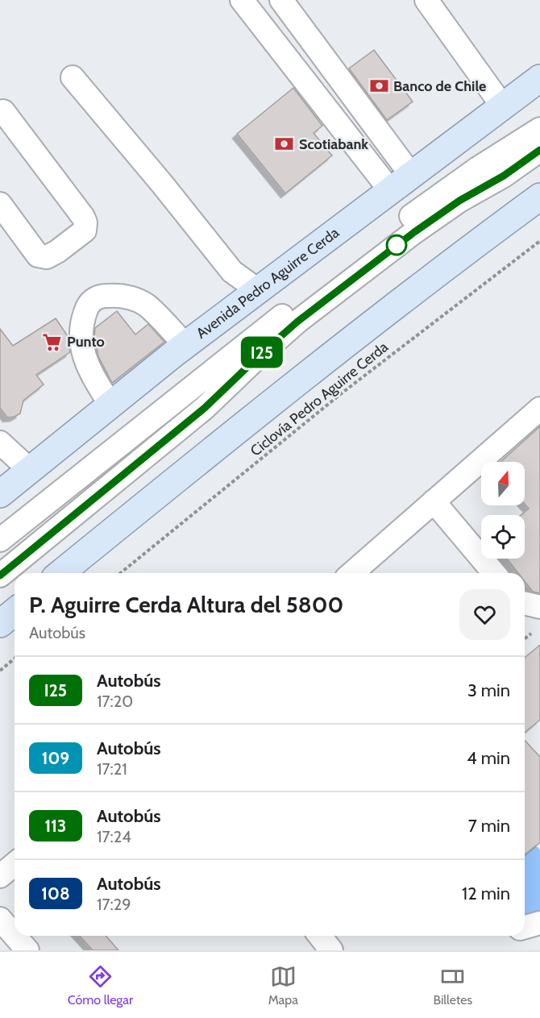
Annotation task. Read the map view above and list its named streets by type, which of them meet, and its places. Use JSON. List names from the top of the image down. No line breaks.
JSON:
{"streets":{"main road":["Avenida Pedro Aguirre Cerda"],"path":["Ciclovía Pedro Aguirre Cerda"]},"places":{"bank":["Banco de Chile","Scotiabank"],"supermarket":["Punto"]},"lines":["bus line I25"],"north":"top","page":{"on_map":"I25","heading":["P. Aguirre Cerda Altura del 5800","Autobús"],"list":[{"mark":"I25","name":"Autobús","note":"17:20","value":"3 min"},{"mark":"109","name":"Autobús","note":"17:21","value":"4 min"},{"mark":"113","name":"Autobús","note":"17:24","value":"7 min"},{"mark":"108","name":"Autobús","note":"17:29","value":"12 min"}],"tabs":["Cómo llegar","Mapa","Billetes"]}}
